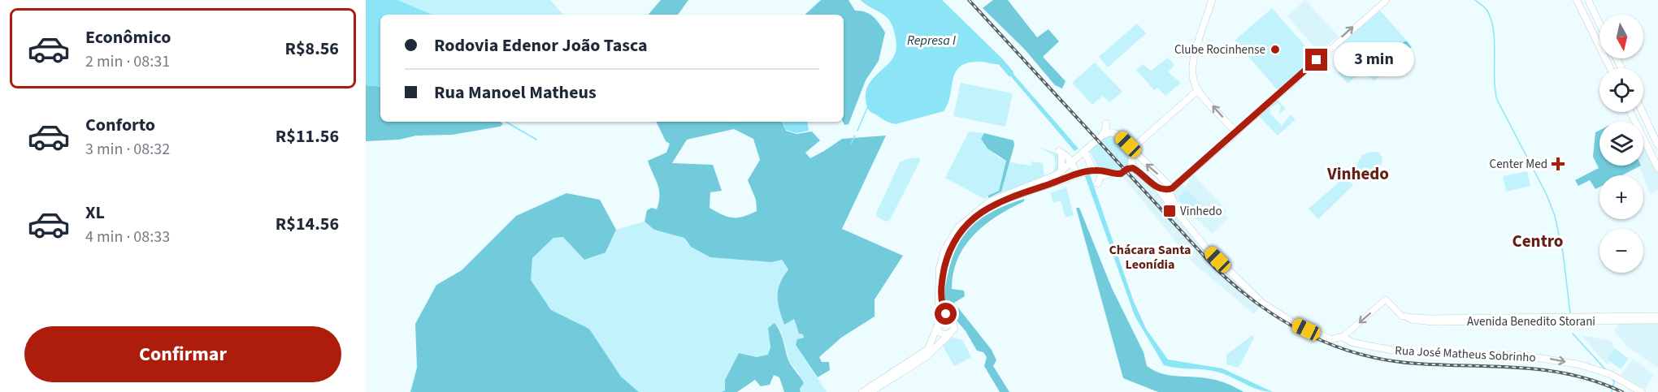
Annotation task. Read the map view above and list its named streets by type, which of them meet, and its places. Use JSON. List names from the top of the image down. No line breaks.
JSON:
{"streets":{"main road":["Avenida Benedito Storani","Rua José Matheus Sobrinho"]},"crossings":[["Avenida Benedito Storani","Rua José Matheus Sobrinho"]],"one_way":["Rua José Matheus Sobrinho"],"districts":["Vinhedo","Centro","Chácara Santa Leonídia"],"water":["Represa I"],"places":{"other":["Clube Rocinhense"],"health":["Center Med"],"transit":["Vinhedo"]},"north":"bottom","page":{"list":[{"name":"Econômico","note":"2 min · 08:31","value":"R$8.56"},{"name":"Conforto","note":"3 min · 08:32","value":"R$11.56"},{"name":"XL","note":"4 min · 08:33","value":"R$14.56"}],"map_buttons":["+","−"],"banner":["Rodovia Edenor João Tasca","Rua Manoel Matheus"],"bubble":"3 min","buttons":"Confirmar"}}
